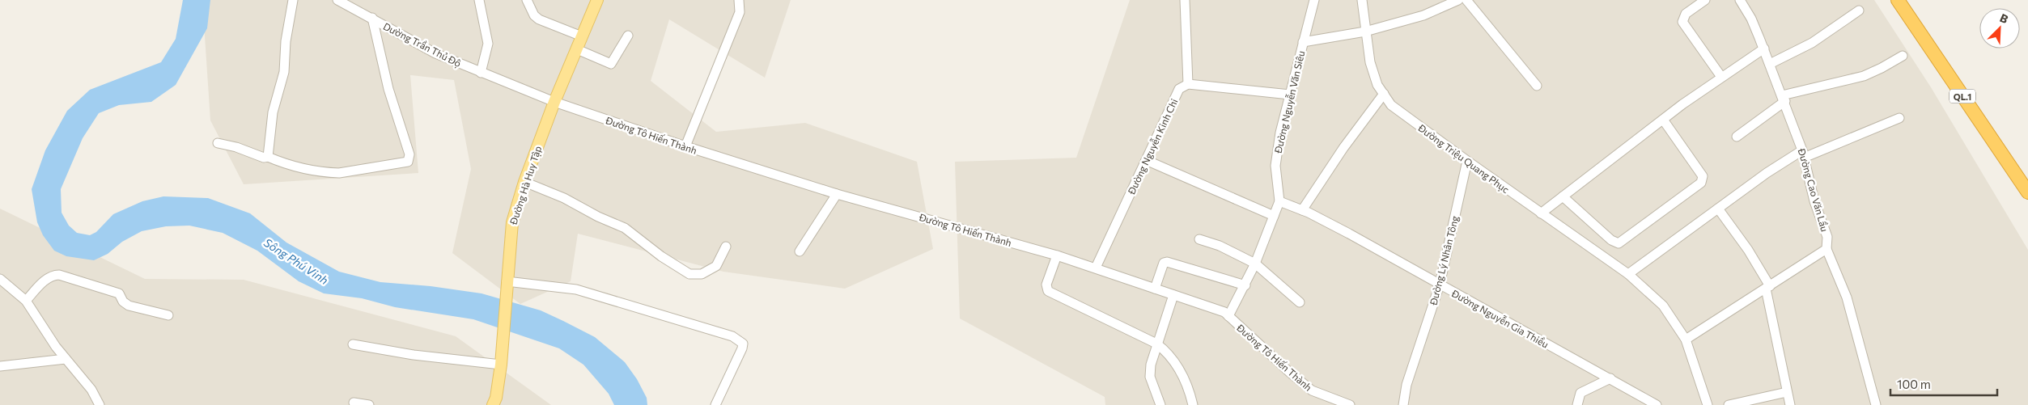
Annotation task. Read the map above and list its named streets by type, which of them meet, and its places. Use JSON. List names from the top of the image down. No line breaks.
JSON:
{"streets":{"highway":["QL.1"],"main road":["Đường Hà Huy Tập"],"street":["Dường Trần Thủ Độ","Đường Nguyễn Văn Siêu","Đường Tô Hiến Thành","Đường Nguyễn Kinh Chi","Đường Triệu Quang Phục","Đường Cao Văn Lầu","Đường Lý Nhân Tông","Đường Nguyễn Gia Thiều"]},"crossings":[["Dường Trần Thủ Độ","Đường Tô Hiến Thành"],["Dường Trần Thủ Độ","Đường Hà Huy Tập"],["Đường Nguyễn Văn Siêu","Đường Tô Hiến Thành"],["Đường Nguyễn Văn Siêu","Đường Nguyễn Gia Thiều"],["Đường Tô Hiến Thành","Đường Nguyễn Kinh Chi"],["Đường Tô Hiến Thành","Đường Hà Huy Tập"],["Đường Triệu Quang Phục","Đường Lý Nhân Tông"],["Đường Lý Nhân Tông","Đường Nguyễn Gia Thiều"]],"water":["Sông Phú Vinh"],"scale_bar":"100 m","north":"top right"}
